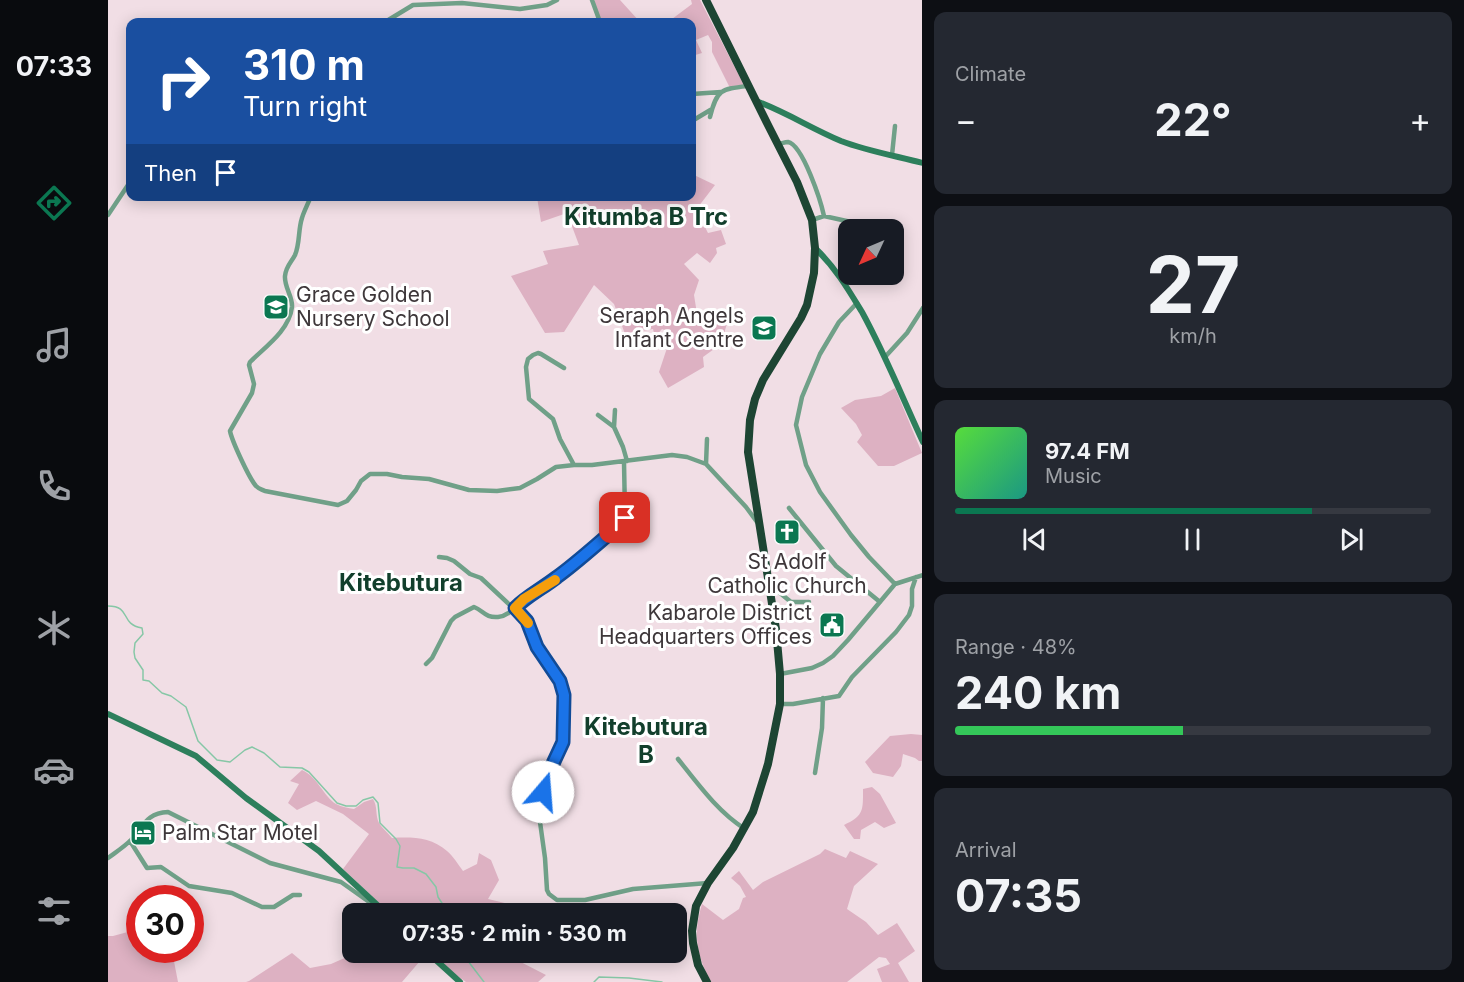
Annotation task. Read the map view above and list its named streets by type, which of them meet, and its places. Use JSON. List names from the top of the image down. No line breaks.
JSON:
{"districts":["Kitumba B Trc","Kitebutura","Kitebutura B"],"places":{"school or university":["Grace Golden Nursery School","Seraph Angels Infant Centre"],"church":["St Adolf Catholic Church"],"public building":["Kabarole District Headquarters Offices"],"hotel":["Palm Star Motel"]},"north":"bottom left","page":{"tabs":"07:33","tile":["Climate",["27","km/h"],["Range · 48%","240 km"],["Arrival","07:35"]],"turn":["310 m","Turn right"],"heat":["−","22°","+"],"then":"Then","song":["97.4 FM","Music"],"limit":"30","trip":"07:35 · 2 min · 530 m"}}
